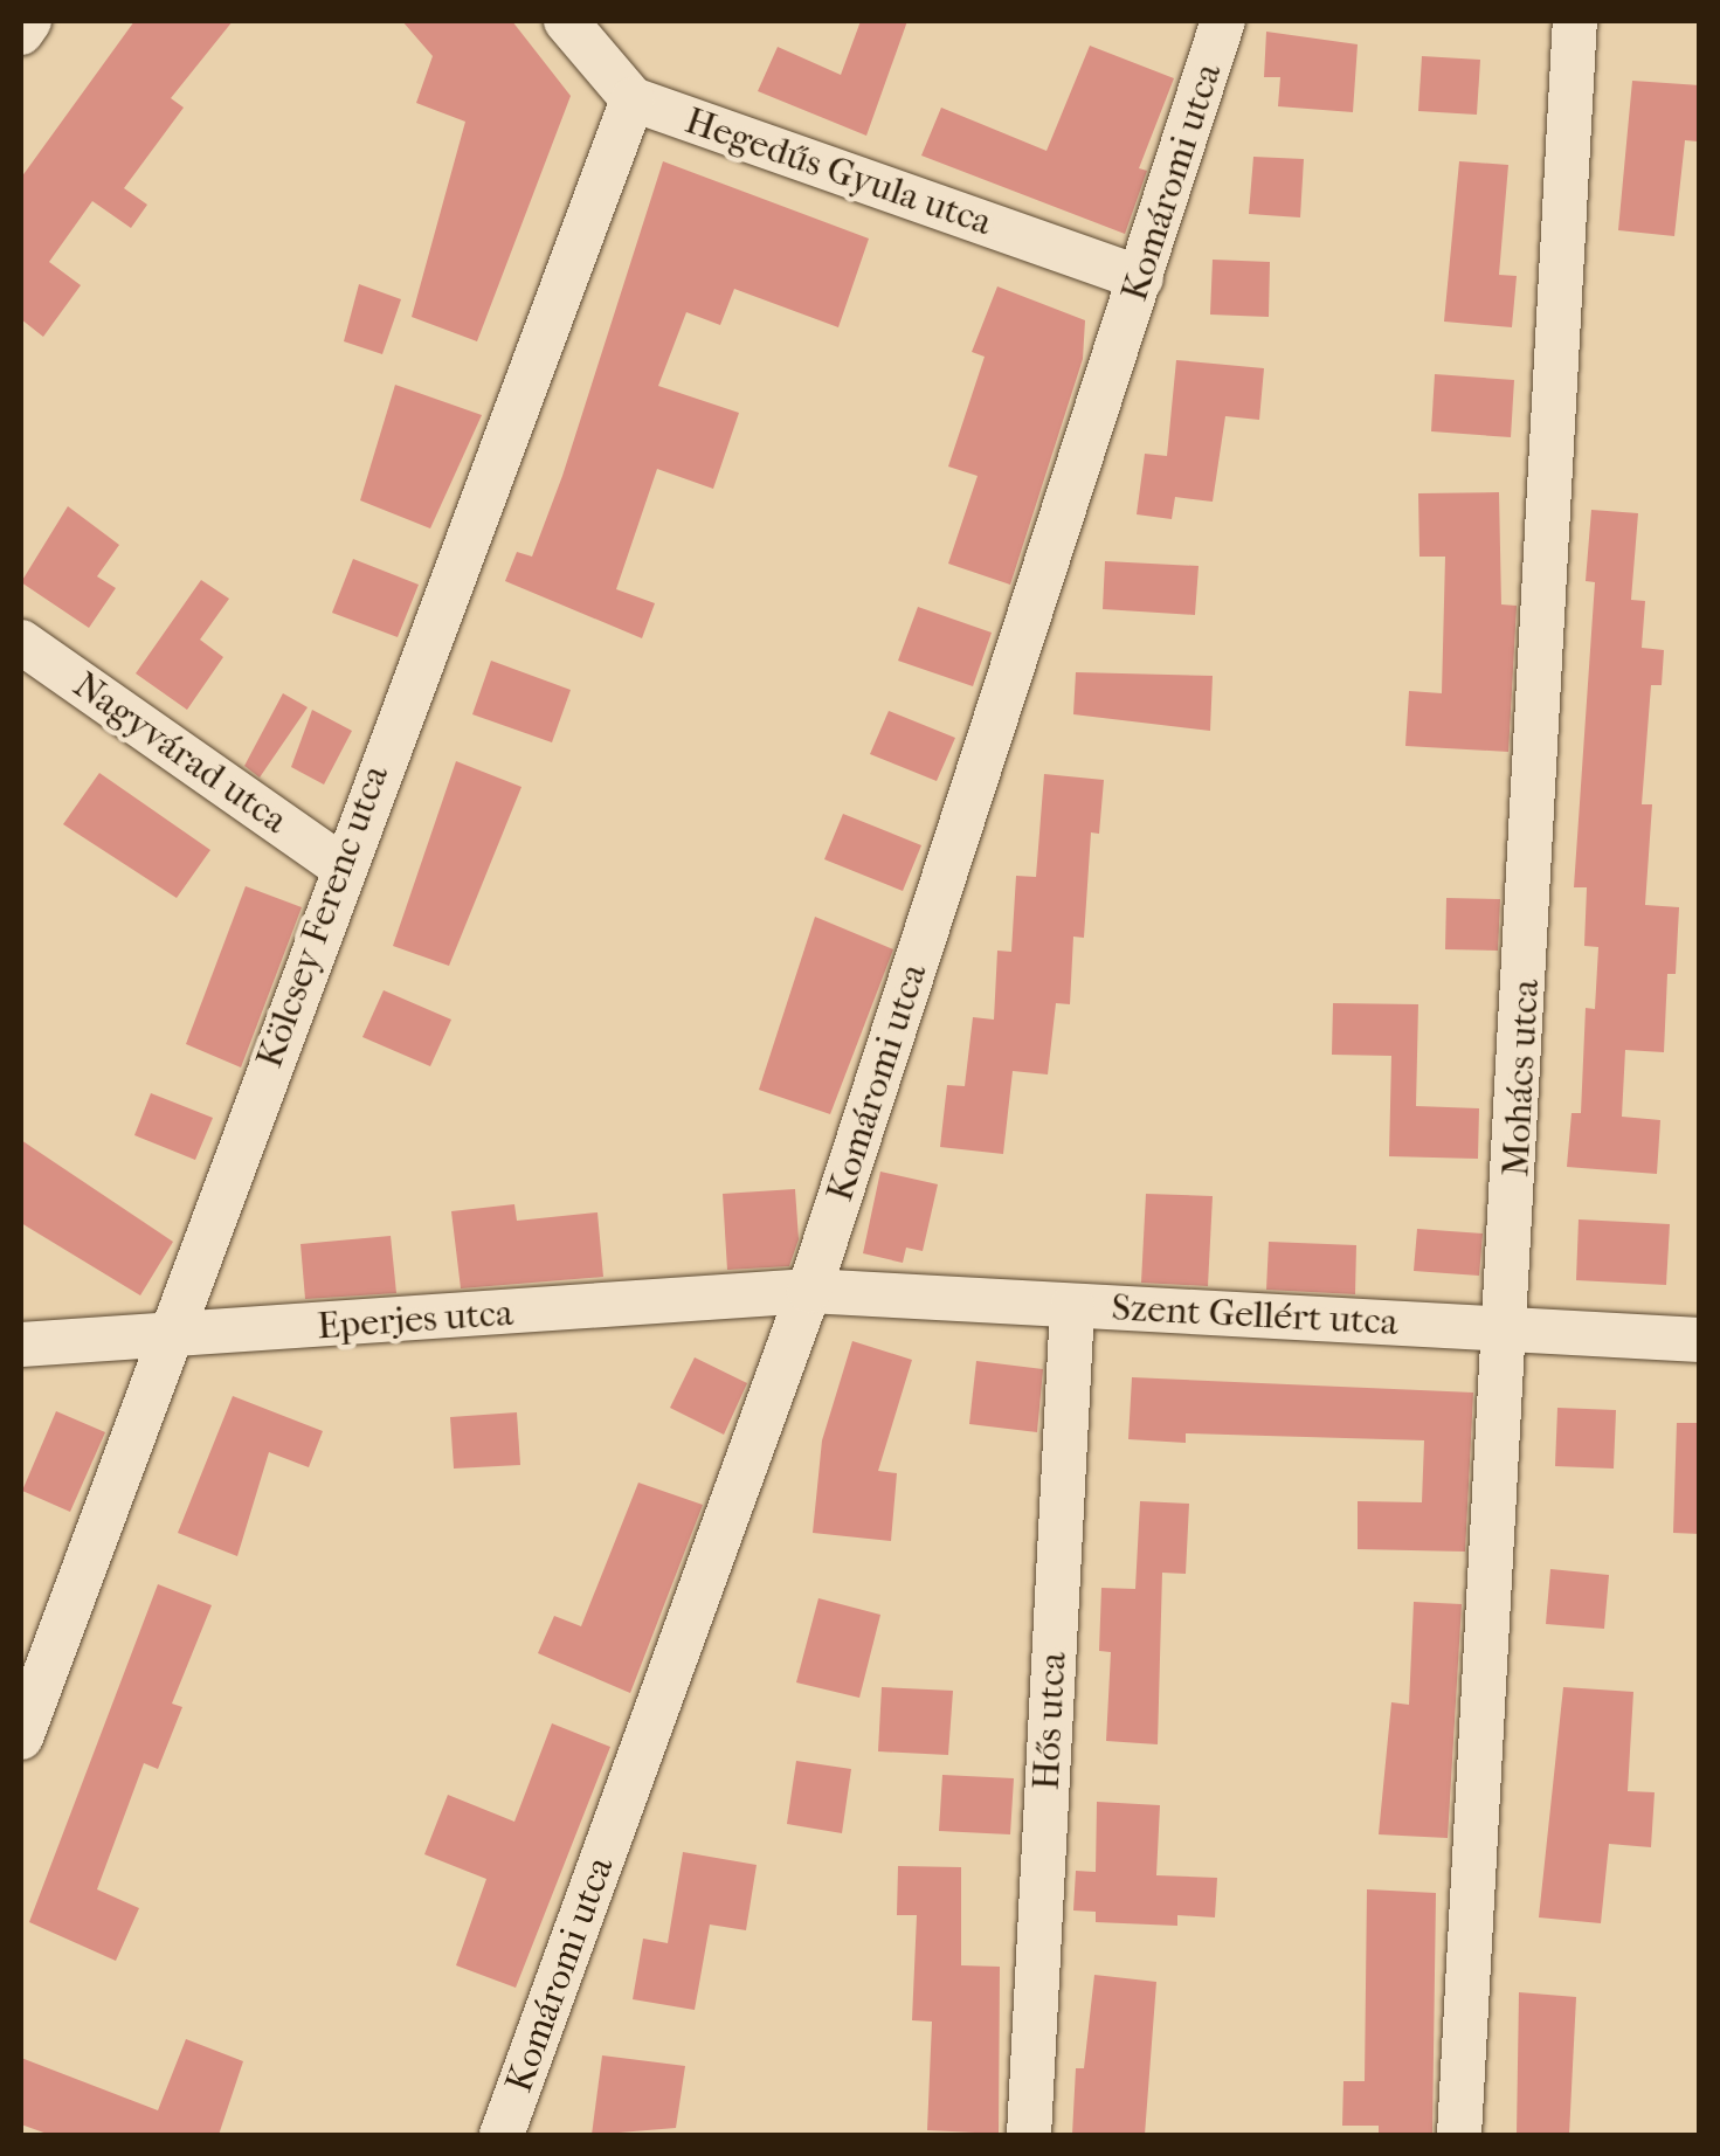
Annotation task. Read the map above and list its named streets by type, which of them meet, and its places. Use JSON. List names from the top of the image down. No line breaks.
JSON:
{"streets":{"street":["Hegedűs Gyula utca","Komáromi utca","Nagyvárad utca","Kölcsey Ferenc utca","Mohács utca","Szent Gellért utca","Eperjes utca","Hős utca"]},"crossings":[["Hegedűs Gyula utca","Komáromi utca"],["Hegedűs Gyula utca","Kölcsey Ferenc utca"],["Komáromi utca","Szent Gellért utca"],["Komáromi utca","Eperjes utca"],["Nagyvárad utca","Kölcsey Ferenc utca"],["Kölcsey Ferenc utca","Eperjes utca"],["Mohács utca","Szent Gellért utca"],["Szent Gellért utca","Eperjes utca"],["Szent Gellért utca","Hős utca"]]}
